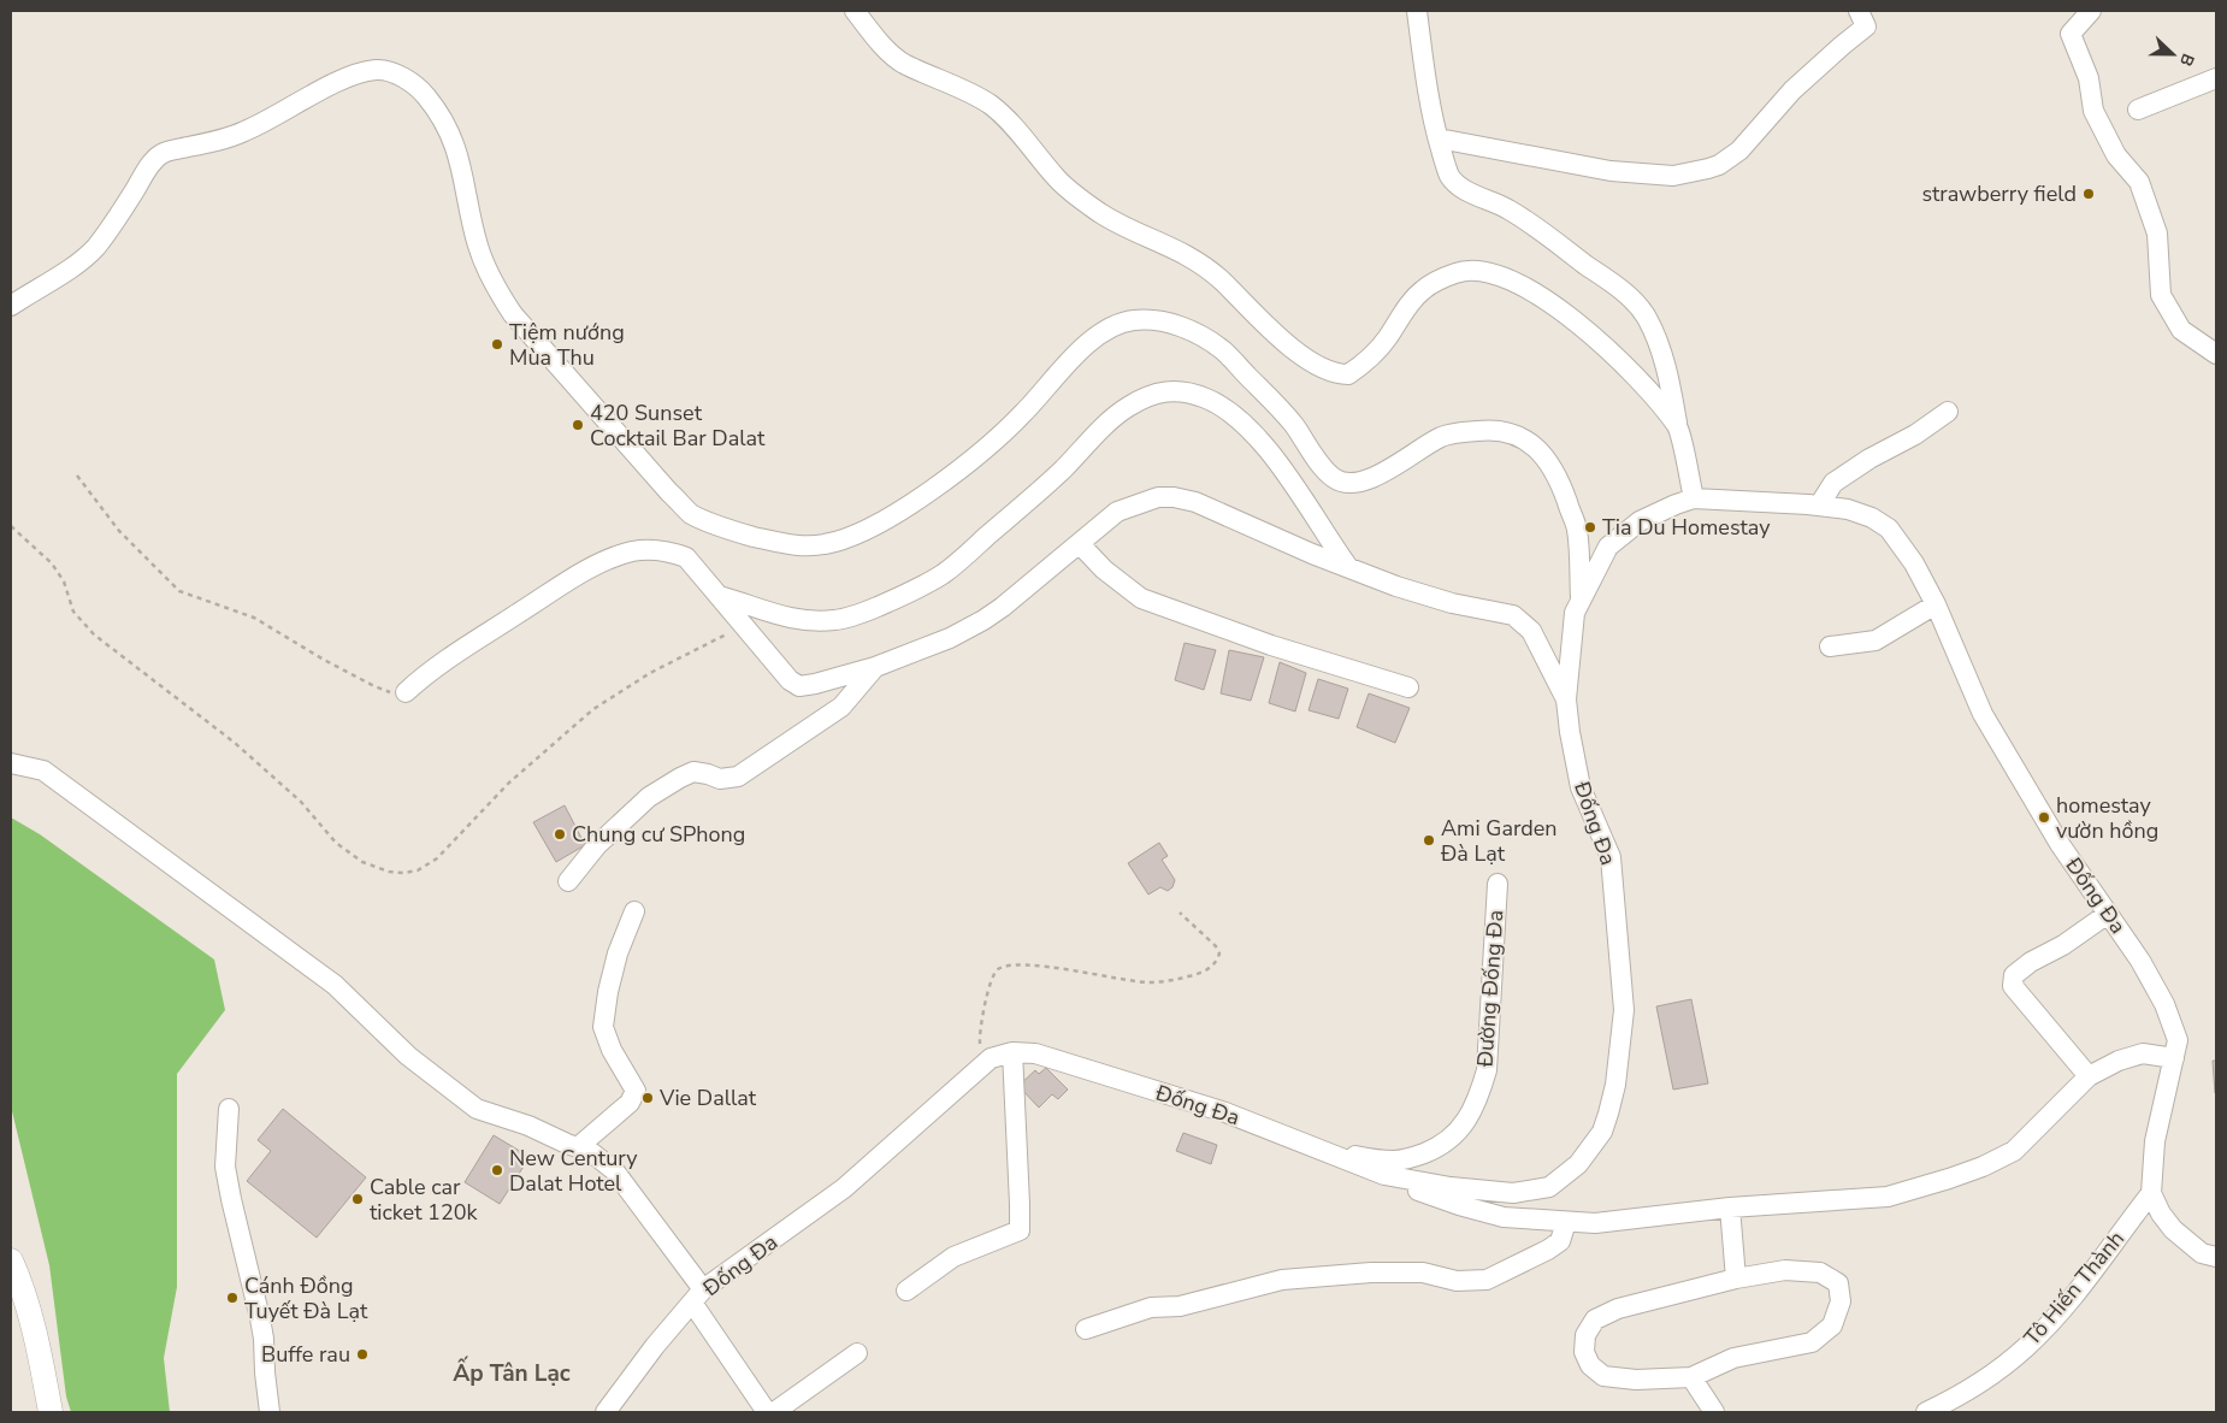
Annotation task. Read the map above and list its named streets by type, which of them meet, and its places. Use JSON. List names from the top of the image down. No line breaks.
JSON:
{"streets":{"street":["Đống Đa","Đường Đống Đa","Tô Hiến Thành"]},"crossings":[["Đống Đa","Đường Đống Đa"],["Đống Đa","Tô Hiến Thành"]],"districts":["Ấp Tân Lạc"],"places":["strawberry field","Tiệm nướng Mùa Thu","420 Sunset Cocktail Bar Dalat","Tia Du Homestay","homestay vườn hồng","Chung cư SPhong","Ami Garden Đà Lạt","Vie Dallat","New Century Dalat Hotel","Cable car ticket 120k","Cánh Đồng Tuyết Đà Lạt","Buffe rau"],"north":"right"}
